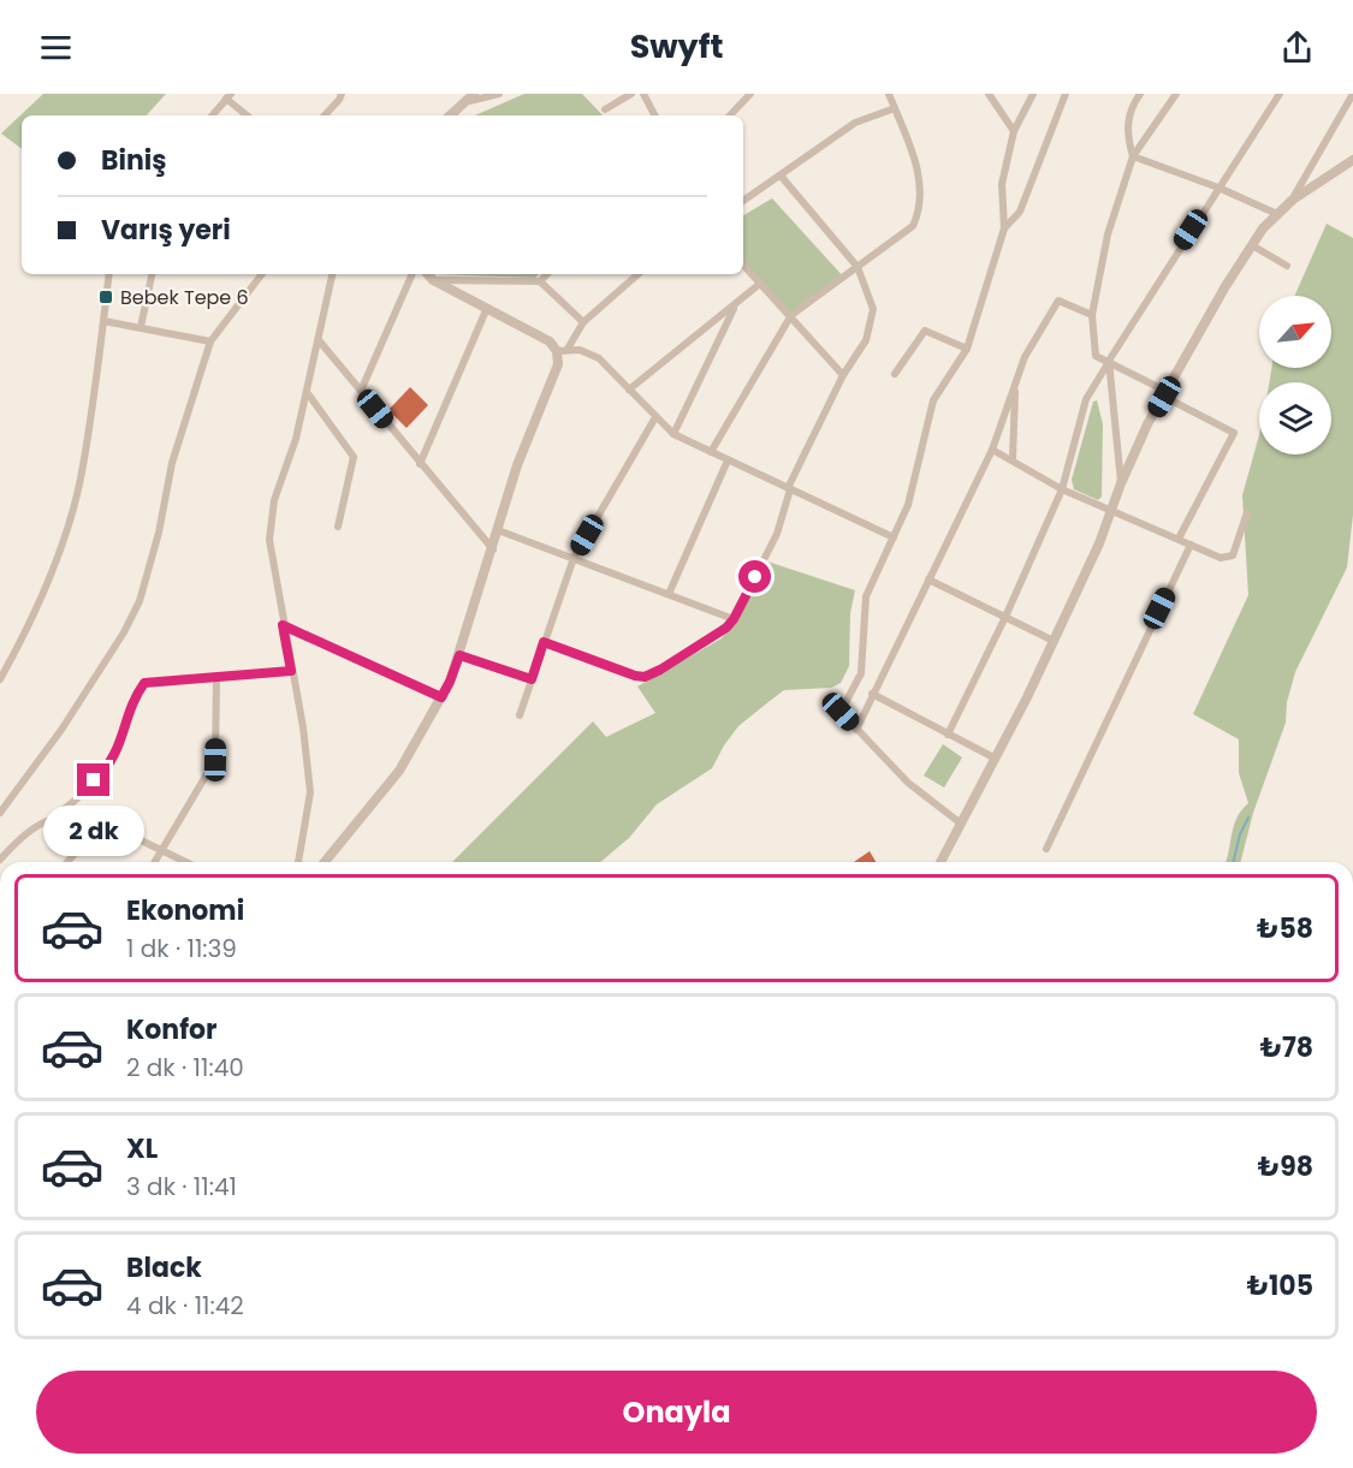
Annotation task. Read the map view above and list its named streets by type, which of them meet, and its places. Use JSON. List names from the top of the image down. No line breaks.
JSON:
{"places":{"transit":["Bebek Tepe 6"]},"north":"top right","page":{"header":"Swyft","banner":["Biniş","Varış yeri"],"bubble":"2 dk","list":[{"name":"Ekonomi","note":"1 dk · 11:39","value":"₺58"},{"name":"Konfor","note":"2 dk · 11:40","value":"₺78"},{"name":"XL","note":"3 dk · 11:41","value":"₺98"},{"name":"Black","note":"4 dk · 11:42","value":"₺105"}],"buttons":"Onayla"}}
